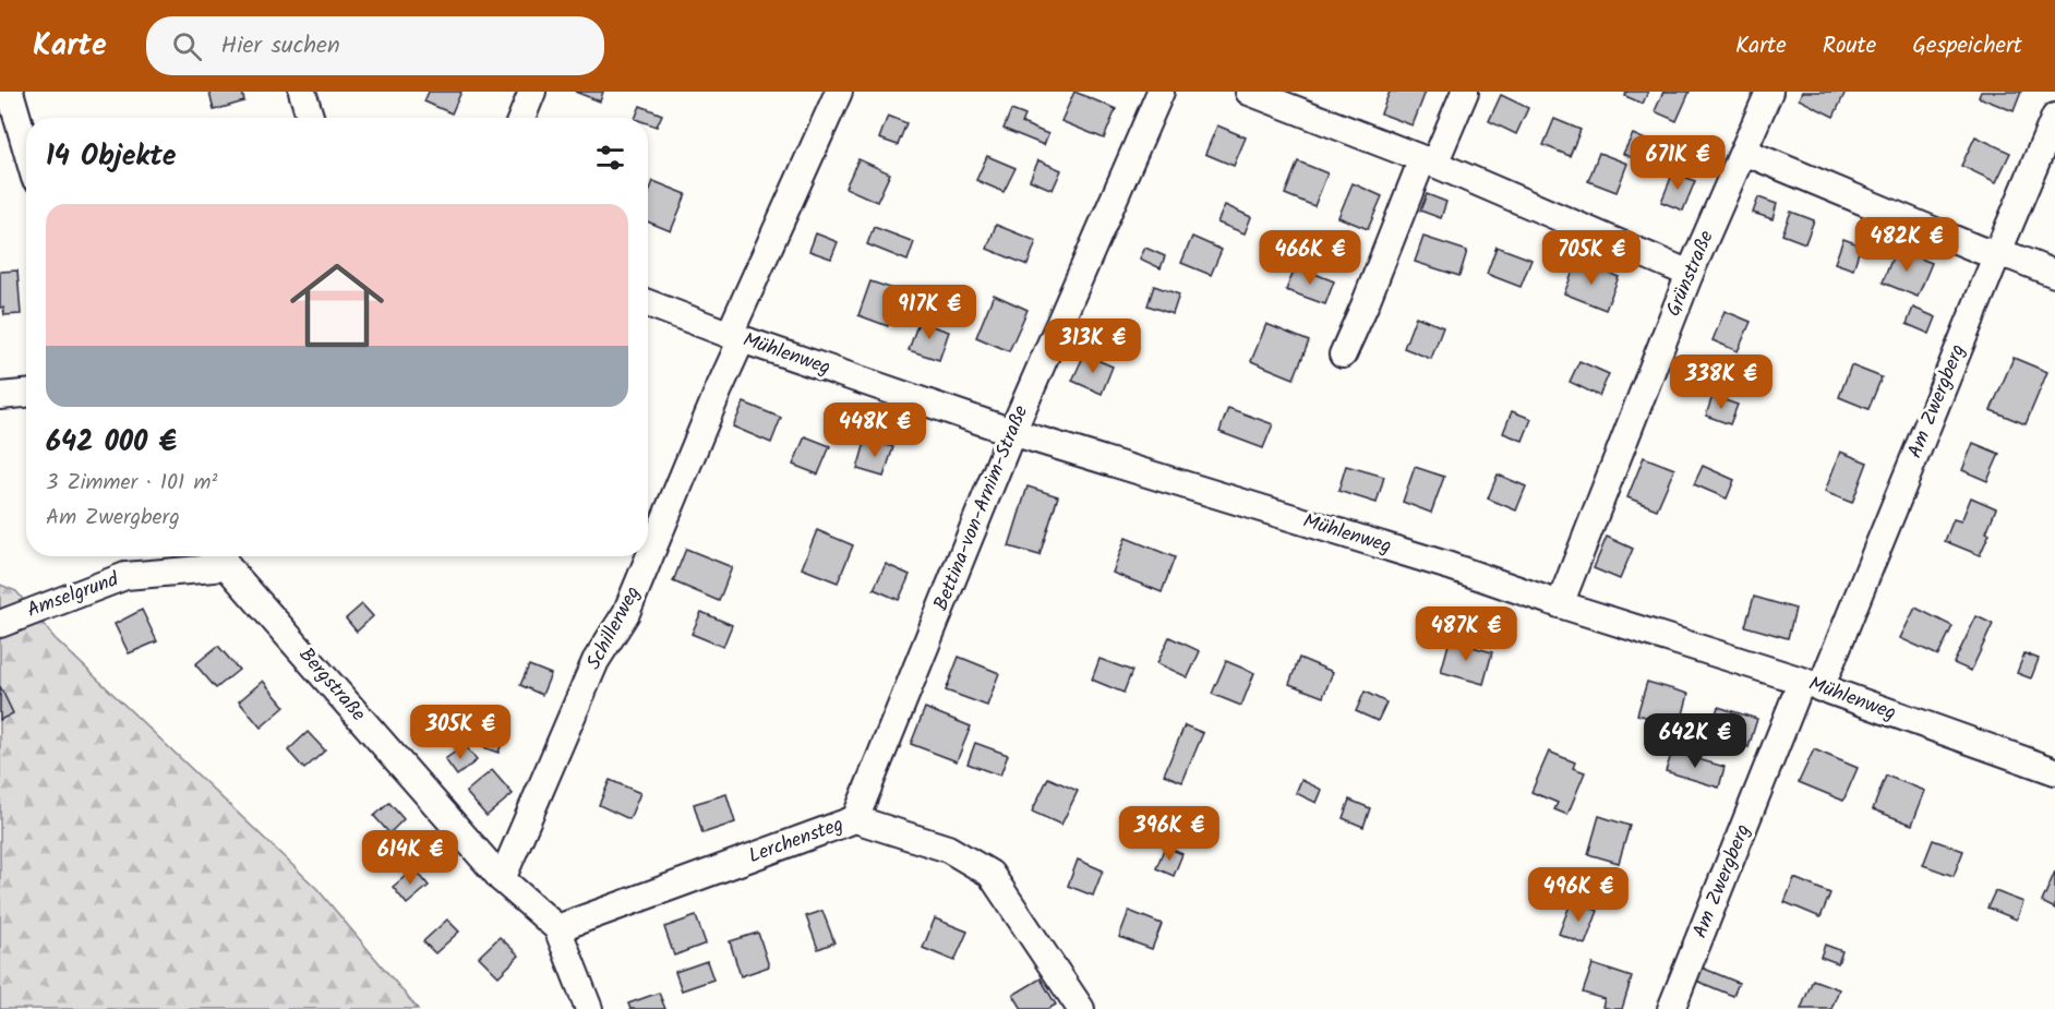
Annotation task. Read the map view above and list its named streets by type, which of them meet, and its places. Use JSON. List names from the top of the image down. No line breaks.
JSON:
{"streets":{"street":["Grünstraße","Mühlenweg","Am Zwergberg","Bettina-von-Arnim-Straße","Amselgrund","Schillerweg","Bergstraße","Lerchensteg"]},"crossings":[["Grünstraße","Mühlenweg"],["Mühlenweg","Am Zwergberg"],["Mühlenweg","Bettina-von-Arnim-Straße"],["Mühlenweg","Schillerweg"],["Bettina-von-Arnim-Straße","Lerchensteg"],["Schillerweg","Bergstraße"],["Bergstraße","Lerchensteg"]],"page":{"header":"Karte","search":"Hier suchen","nav":["Karte","Route","Gespeichert"],"heading":"14 Objekte","price":["671K €","482K €","466K €","705K €","917K €","313K €","338K €","448K €","487K €","305K €","642K €","396K €","614K €","496K €"],"list":[{"name":"642 000 €","note":"3 Zimmer · 101 m² · Am Zwergberg"}]}}
